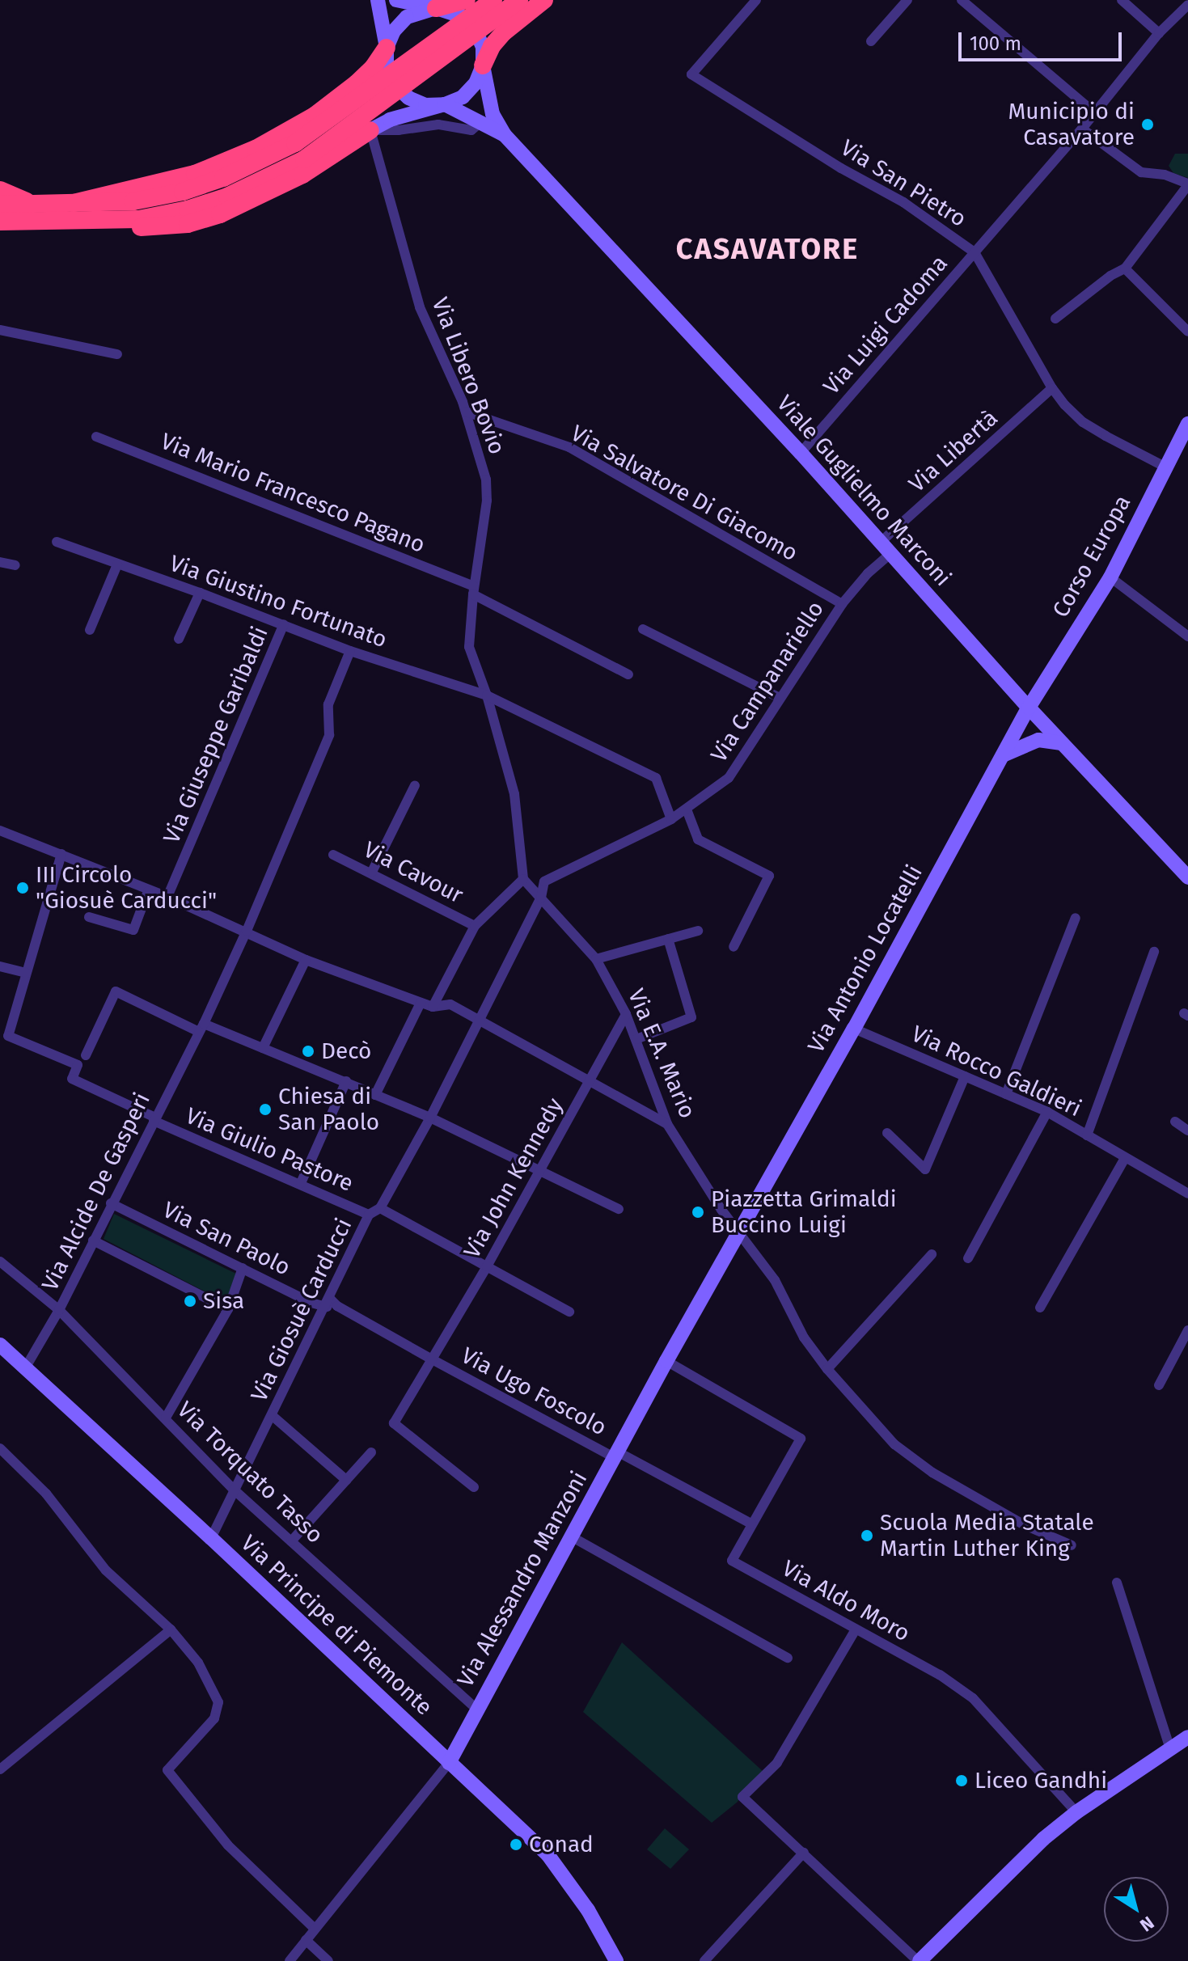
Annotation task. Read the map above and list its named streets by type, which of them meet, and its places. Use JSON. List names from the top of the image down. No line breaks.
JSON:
{"streets":{"street":["Via San Pietro","Via Luigi Cadoma","Via Libero Bovio","Via Libertà","Viale Guglielmo Marconi","Via Mario Francesco Pagano","Via Salvatore Di Giacomo","Corso Europa","Via Giustino Fortunato","Via Campanariello","Via Giuseppe Garibaldi","Via Cavour","Via Antonio Locatelli","Via E.A. Mario","Via Rocco Galdieri","Via Giulio Pastore","Via John Kennedy","Via Alcide De Gasperi","Via San Paolo","Via Giosuè Carducci","Via Ugo Foscolo","Via Torquato Tasso","Via Alessandro Manzoni","Via Aldo Moro","Via Principe di Piemonte"]},"crossings":[["Via San Pietro","Via Luigi Cadoma"],["Via San Pietro","Via Libertà"],["Via San Pietro","Corso Europa"],["Via Luigi Cadoma","Viale Guglielmo Marconi"],["Via Libero Bovio","Via Mario Francesco Pagano"],["Via Libero Bovio","Via Salvatore Di Giacomo"],["Via Libero Bovio","Via Giustino Fortunato"],["Via Libertà","Viale Guglielmo Marconi"],["Via Libertà","Via Campanariello"],["Viale Guglielmo Marconi","Corso Europa"],["Viale Guglielmo Marconi","Via Campanariello"],["Viale Guglielmo Marconi","Via Antonio Locatelli"],["Via Salvatore Di Giacomo","Via Campanariello"],["Corso Europa","Via Antonio Locatelli"],["Via Giustino Fortunato","Via Campanariello"],["Via Giustino Fortunato","Via Giuseppe Garibaldi"],["Via Giustino Fortunato","Via Alcide De Gasperi"],["Via Campanariello","Via E.A. Mario"],["Via Campanariello","Via Giosuè Carducci"],["Via Antonio Locatelli","Via E.A. Mario"],["Via Antonio Locatelli","Via Rocco Galdieri"],["Via Antonio Locatelli","Via Alessandro Manzoni"],["Via E.A. Mario","Via John Kennedy"],["Via E.A. Mario","Via Giosuè Carducci"],["Via E.A. Mario","Via Alessandro Manzoni"],["Via Giulio Pastore","Via Alcide De Gasperi"],["Via Giulio Pastore","Via Giosuè Carducci"],["Via John Kennedy","Via Ugo Foscolo"],["Via Alcide De Gasperi","Via San Paolo"],["Via Alcide De Gasperi","Via Torquato Tasso"],["Via Alcide De Gasperi","Via Principe di Piemonte"],["Via San Paolo","Via Giosuè Carducci"],["Via San Paolo","Via Ugo Foscolo"],["Via Giosuè Carducci","Via Ugo Foscolo"],["Via Giosuè Carducci","Via Torquato Tasso"],["Via Giosuè Carducci","Via Principe di Piemonte"],["Via Ugo Foscolo","Via Alessandro Manzoni"],["Via Torquato Tasso","Via Alessandro Manzoni"],["Via Alessandro Manzoni","Via Principe di Piemonte"]],"districts":["CASAVATORE"],"places":["Municipio di Casavatore","III Circolo \"Giosuè Carducci\"","Decò","Chiesa di San Paolo","Piazzetta Grimaldi Buccino Luigi","Sisa","Scuola Media Statale Martin Luther King","Liceo Gandhi","Conad"],"scale_bar":"100 m","north":"bottom right"}
